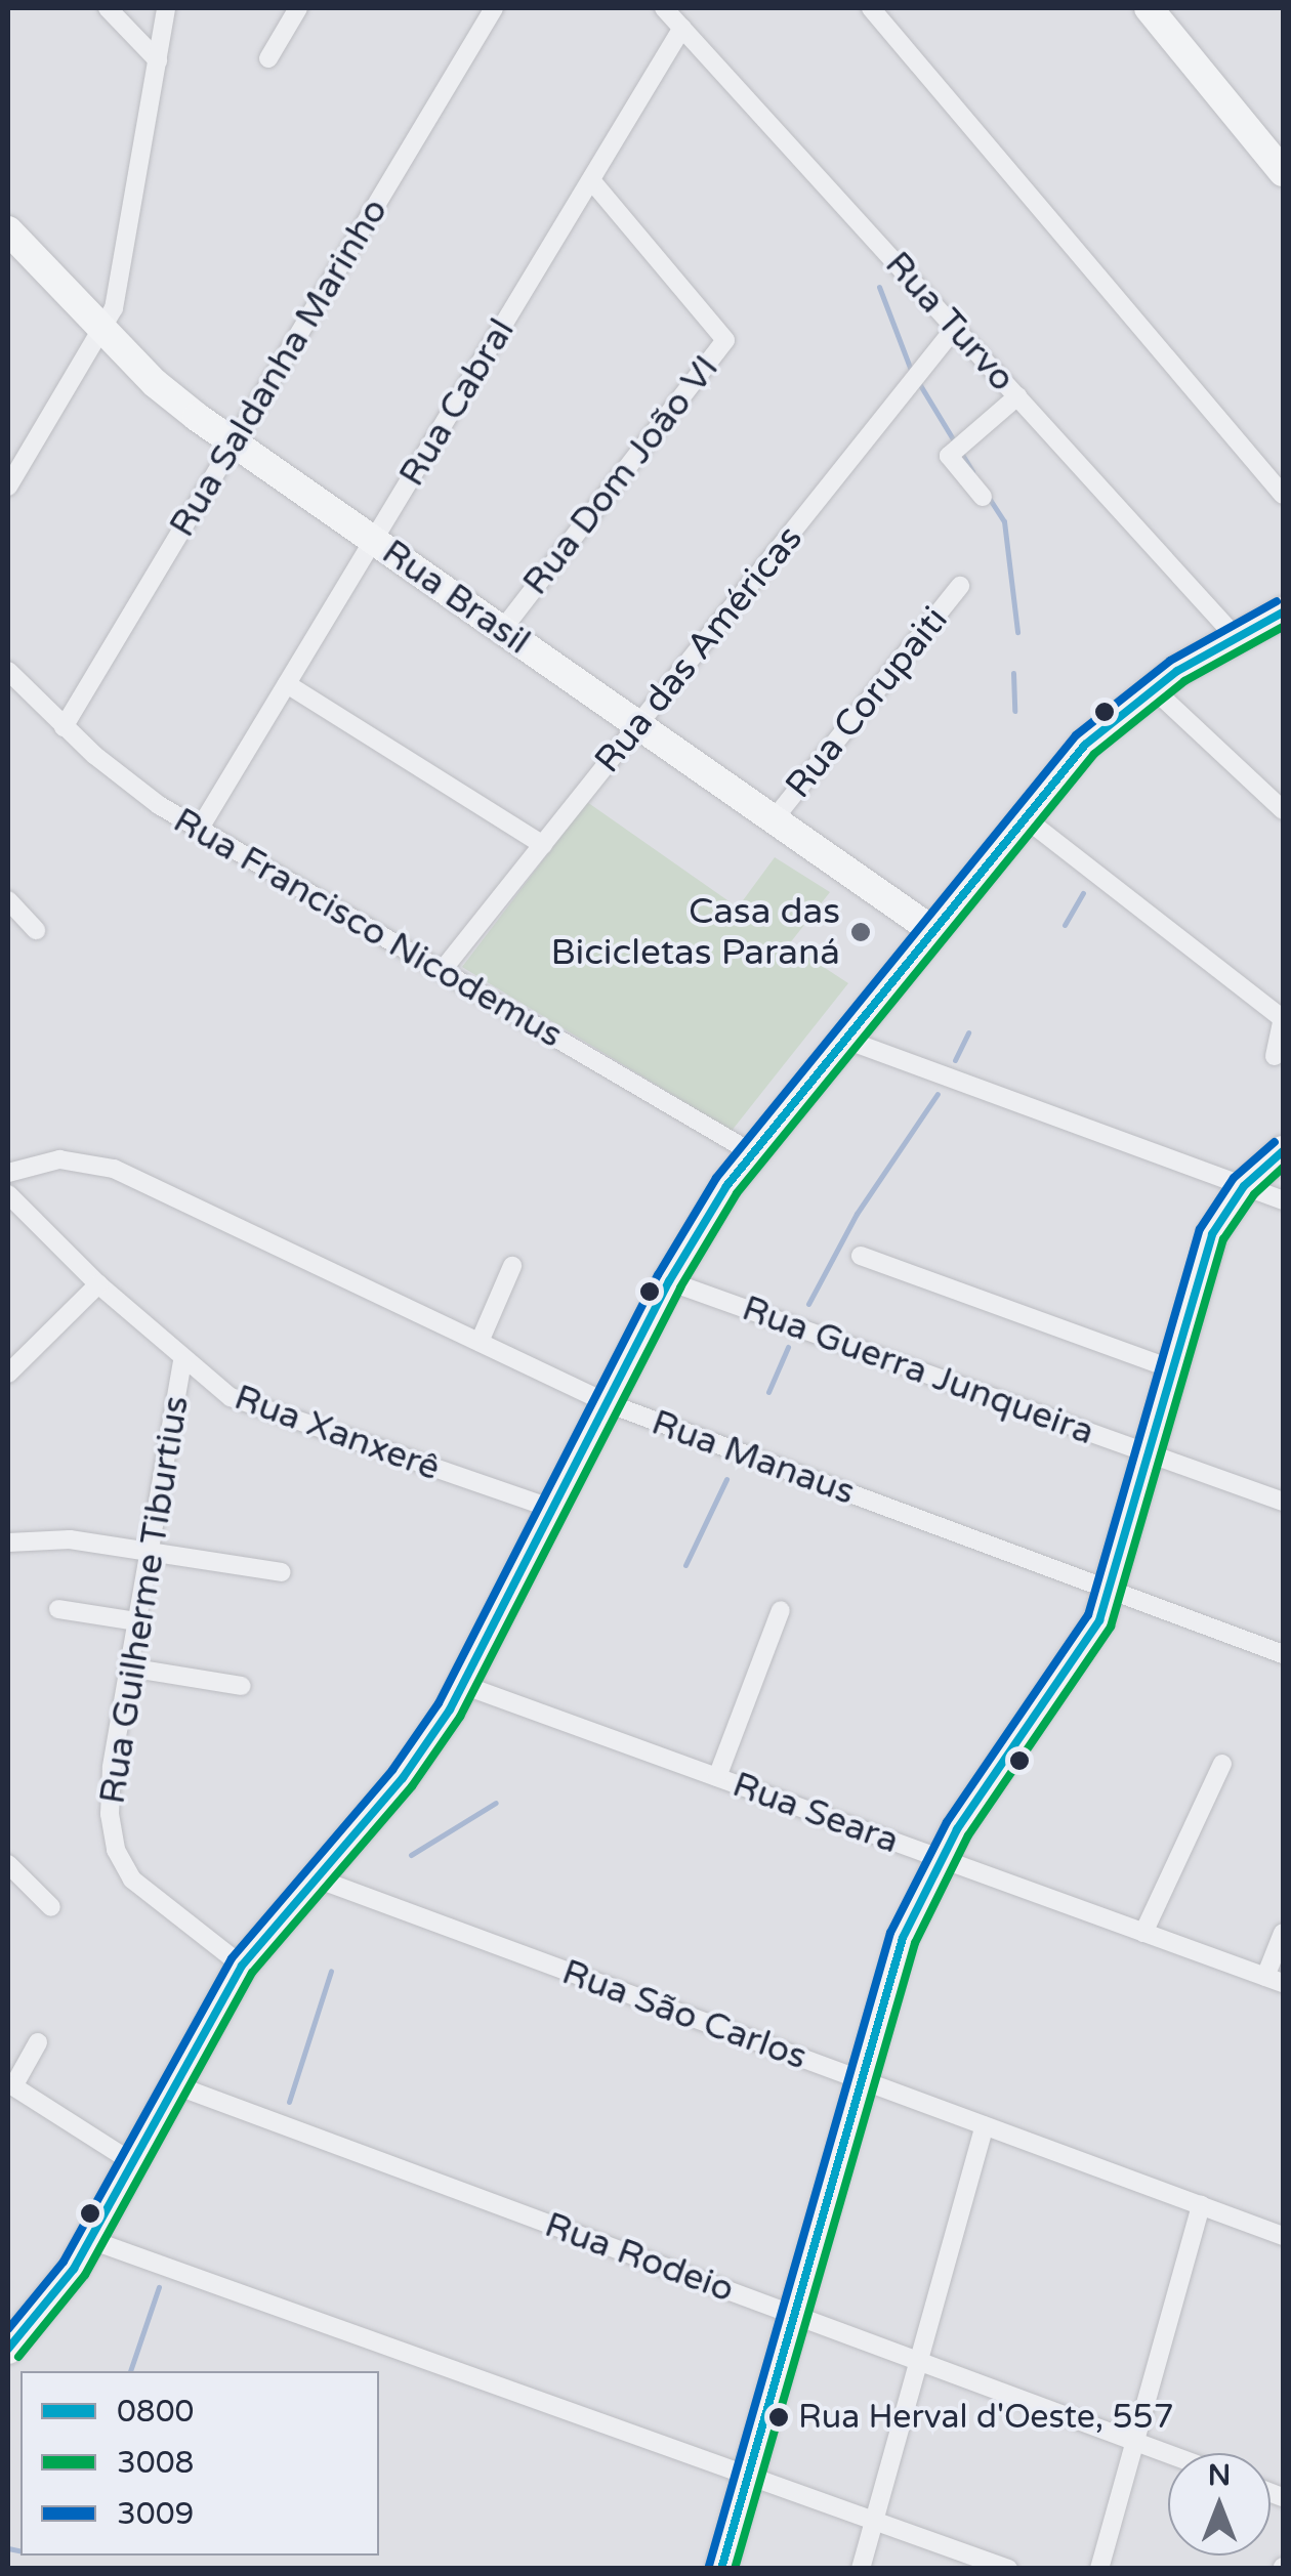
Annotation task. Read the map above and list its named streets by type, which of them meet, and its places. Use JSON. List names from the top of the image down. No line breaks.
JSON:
{"streets":{"street":["Rua Turvo","Rua Saldanha Marinho","Rua Cabral","Rua Dom João VI","Rua Brasil","Rua das Américas","Rua Corupaiti","Rua Francisco Nicodemus","Rua Guerra Junqueira","Rua Xanxerê","Rua Manaus","Rua Guilherme Tiburtius","Rua Seara","Rua São Carlos","Rua Rodeio"]},"crossings":[["Rua Turvo","Rua Cabral"],["Rua Turvo","Rua das Américas"],["Rua Saldanha Marinho","Rua Brasil"],["Rua Saldanha Marinho","Rua Francisco Nicodemus"],["Rua Cabral","Rua Dom João VI"],["Rua Cabral","Rua Brasil"],["Rua Cabral","Rua Francisco Nicodemus"],["Rua Dom João VI","Rua Brasil"],["Rua Brasil","Rua das Américas"],["Rua Brasil","Rua Corupaiti"],["Rua das Américas","Rua Francisco Nicodemus"],["Rua Xanxerê","Rua Guilherme Tiburtius"]],"places":["Casa das Bicicletas Paraná","Rua Herval d'Oeste, 557"],"lines":["transit line 3009","transit line 0800","transit line 3008"],"legend":["0800","3008","3009"],"north":"top"}
